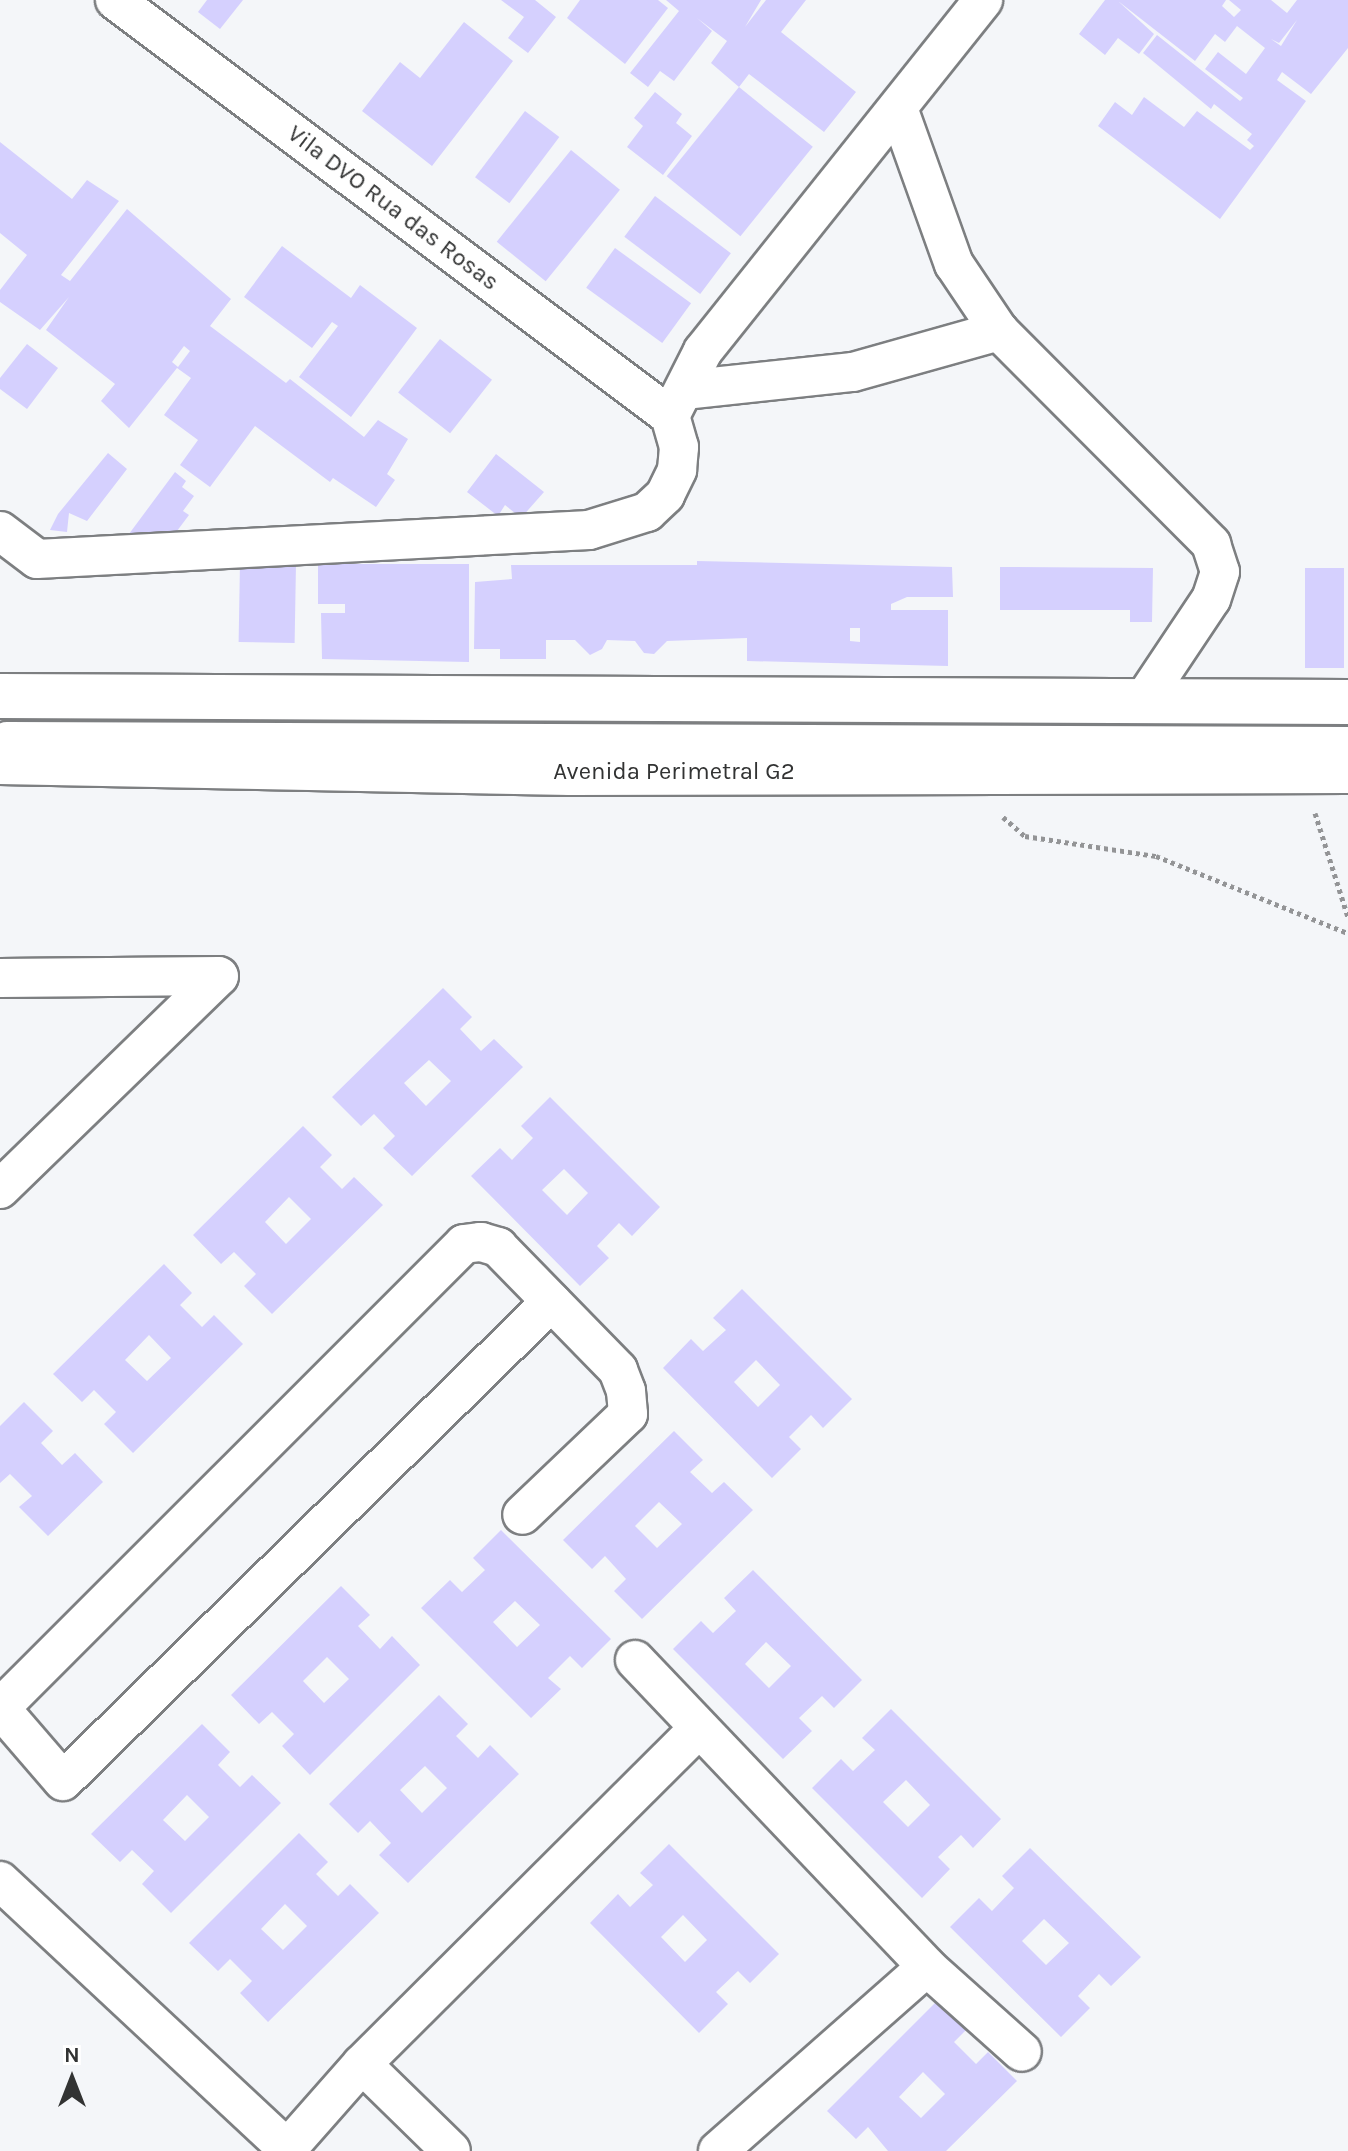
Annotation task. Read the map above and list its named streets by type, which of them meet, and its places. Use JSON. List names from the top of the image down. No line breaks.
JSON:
{"streets":{"street":["Vila DVO Rua das Rosas","Avenida Perimetral G2"]},"north":"top"}
